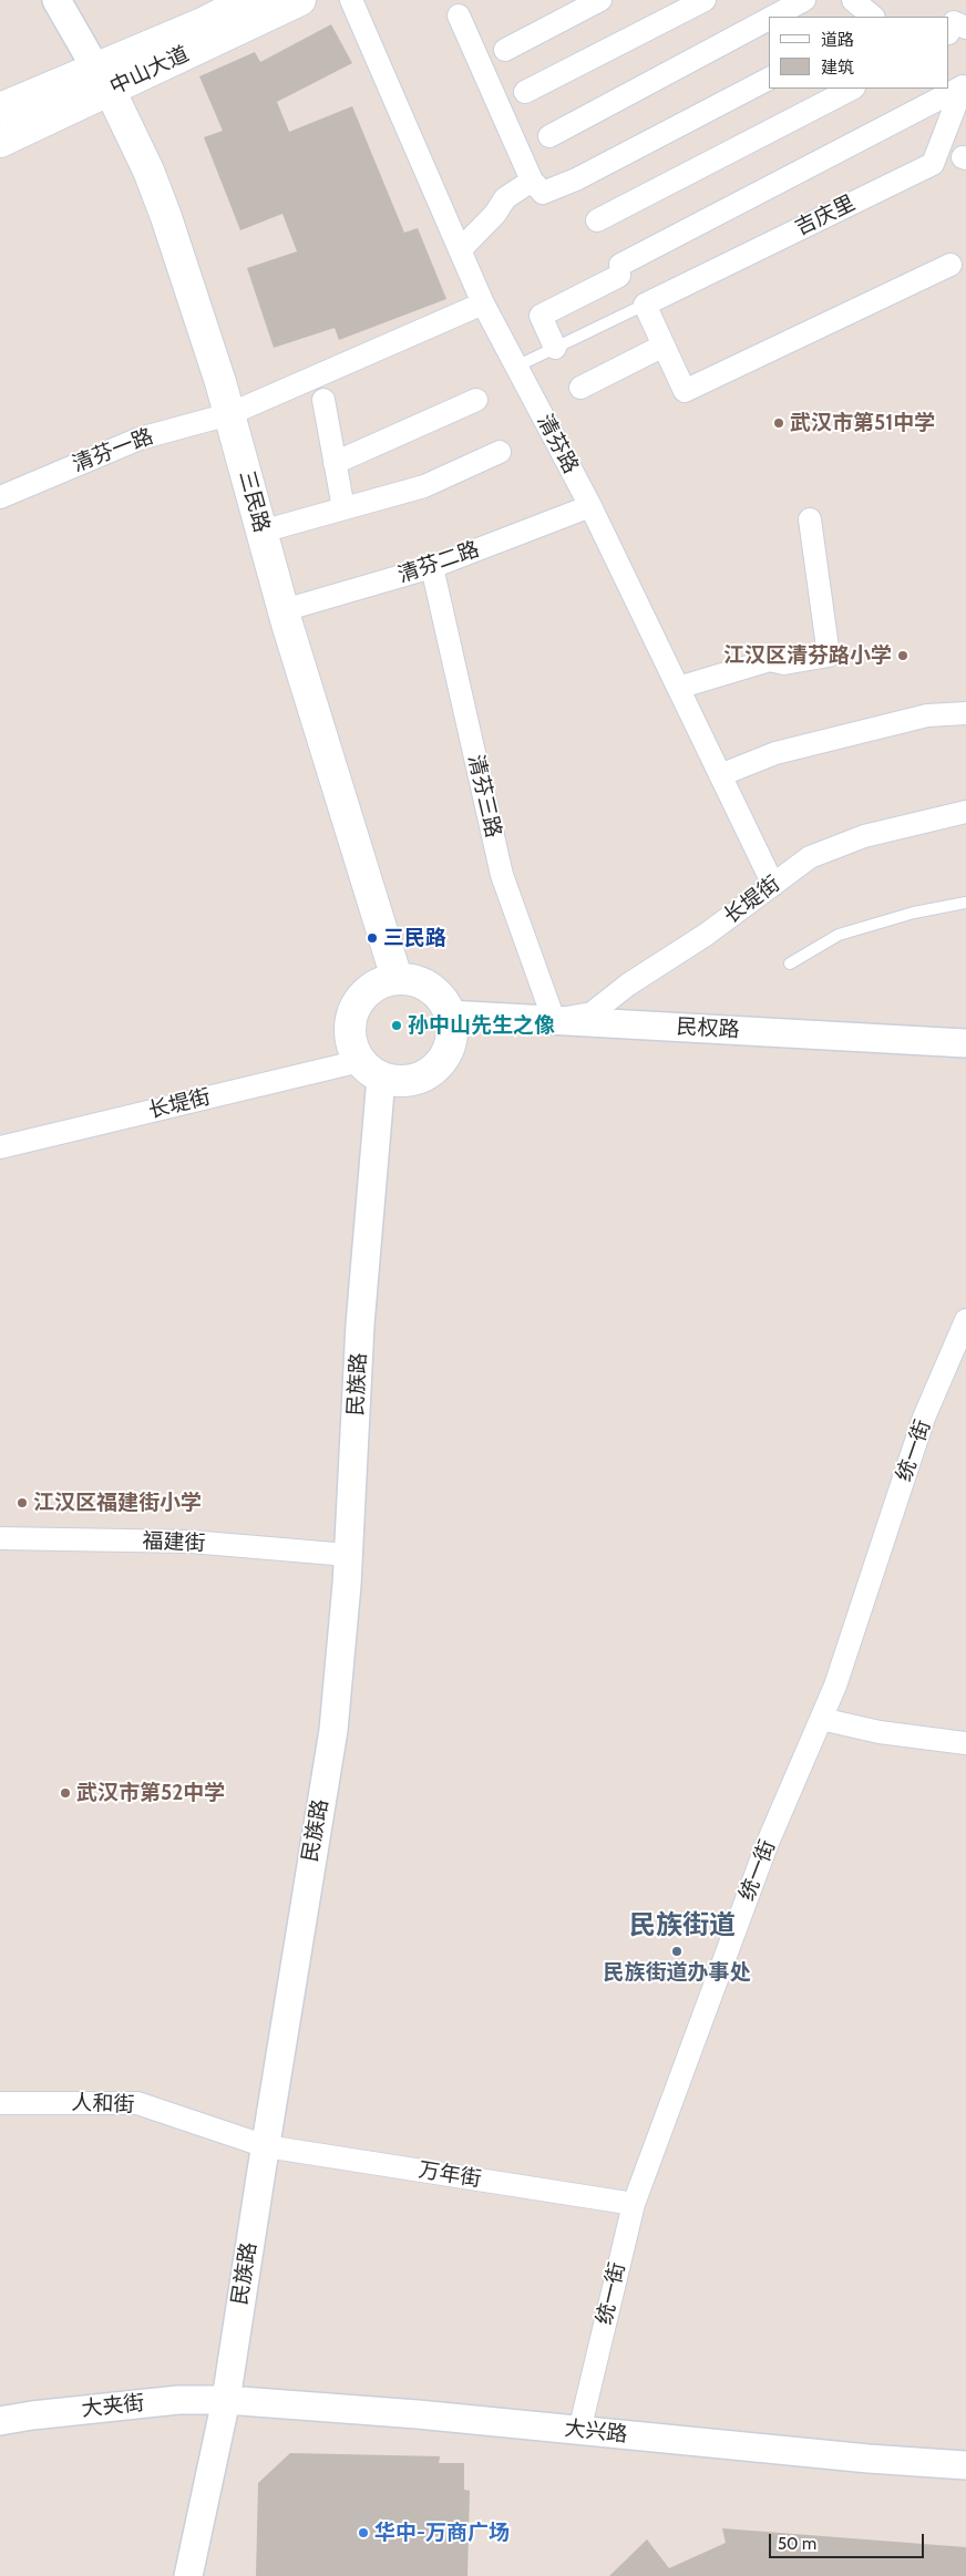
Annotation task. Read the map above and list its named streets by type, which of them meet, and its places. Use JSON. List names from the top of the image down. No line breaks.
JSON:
{"streets":{"main road":["中山大道","三民路"],"street":["吉庆里","清芬路","清芬一路","清芬二路","清芬三路","长堤街","民权路","民族路","统一街","福建街","人和街","万年街","大夹街","大兴路"]},"crossings":[["中山大道","三民路"],["清芬路","清芬一路"],["清芬路","清芬二路"],["清芬路","长堤街"],["清芬一路","三民路"],["三民路","清芬二路"],["三民路","长堤街"],["三民路","民权路"],["三民路","民族路"],["清芬二路","清芬三路"],["清芬三路","长堤街"],["清芬三路","民权路"],["长堤街","民权路"],["长堤街","民族路"],["民权路","民族路"],["民族路","福建街"],["民族路","人和街"],["民族路","万年街"],["民族路","大夹街"],["民族路","大兴路"],["统一街","万年街"],["统一街","大兴路"],["人和街","万年街"],["大夹街","大兴路"]],"districts":["民族街道"],"places":["武汉市第51中学","江汉区清芬路小学","三民路","孙中山先生之像","江汉区福建街小学","武汉市第52中学","民族街道办事处","华中-万商广场"],"legend":["道路","建筑"],"scale_bar":"50 m"}
